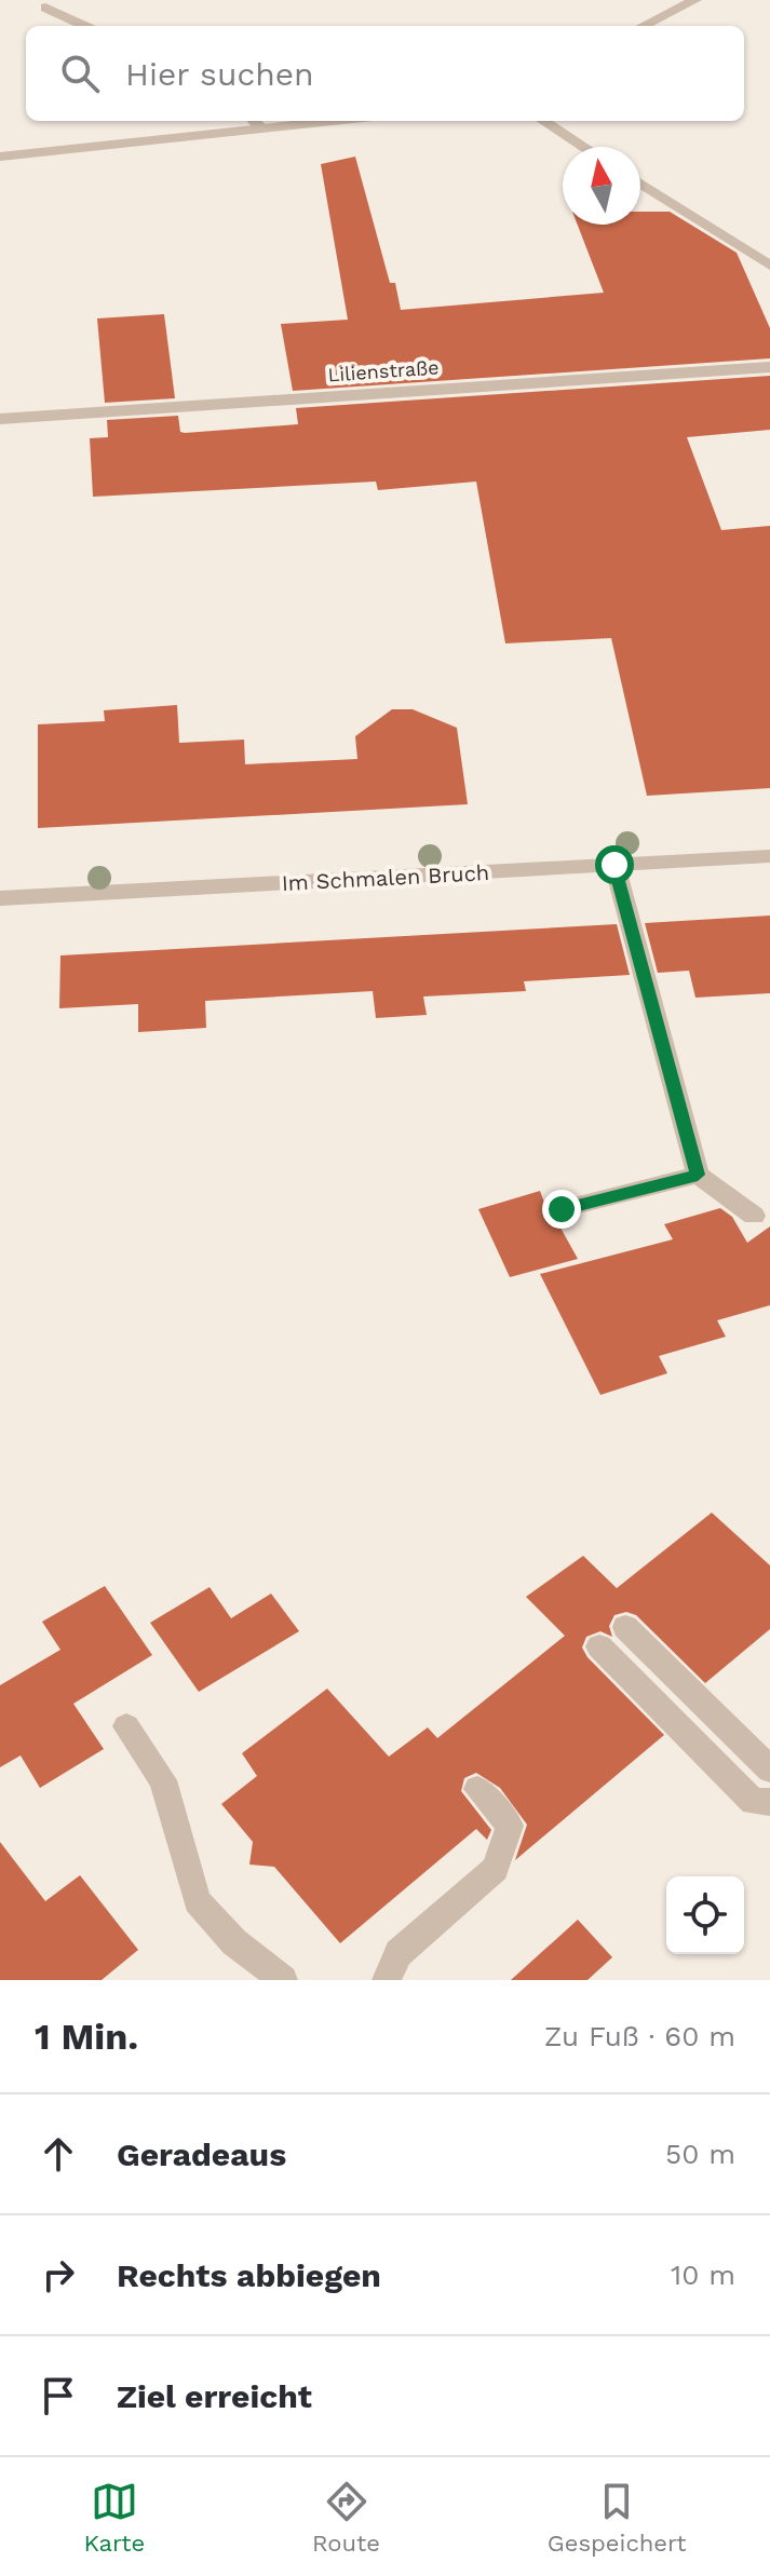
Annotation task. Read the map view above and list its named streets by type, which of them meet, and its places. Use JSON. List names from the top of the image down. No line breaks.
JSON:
{"streets":{"street":["Lilienstraße","Im Schmalen Bruch"]},"north":"top","page":{"search":"Hier suchen","heading":["1 Min.","Zu Fuß · 60 m"],"list":[["Geradeaus","50 m"],["Rechts abbiegen","10 m"],"Ziel erreicht"],"nav":["Karte","Route","Gespeichert"]}}
